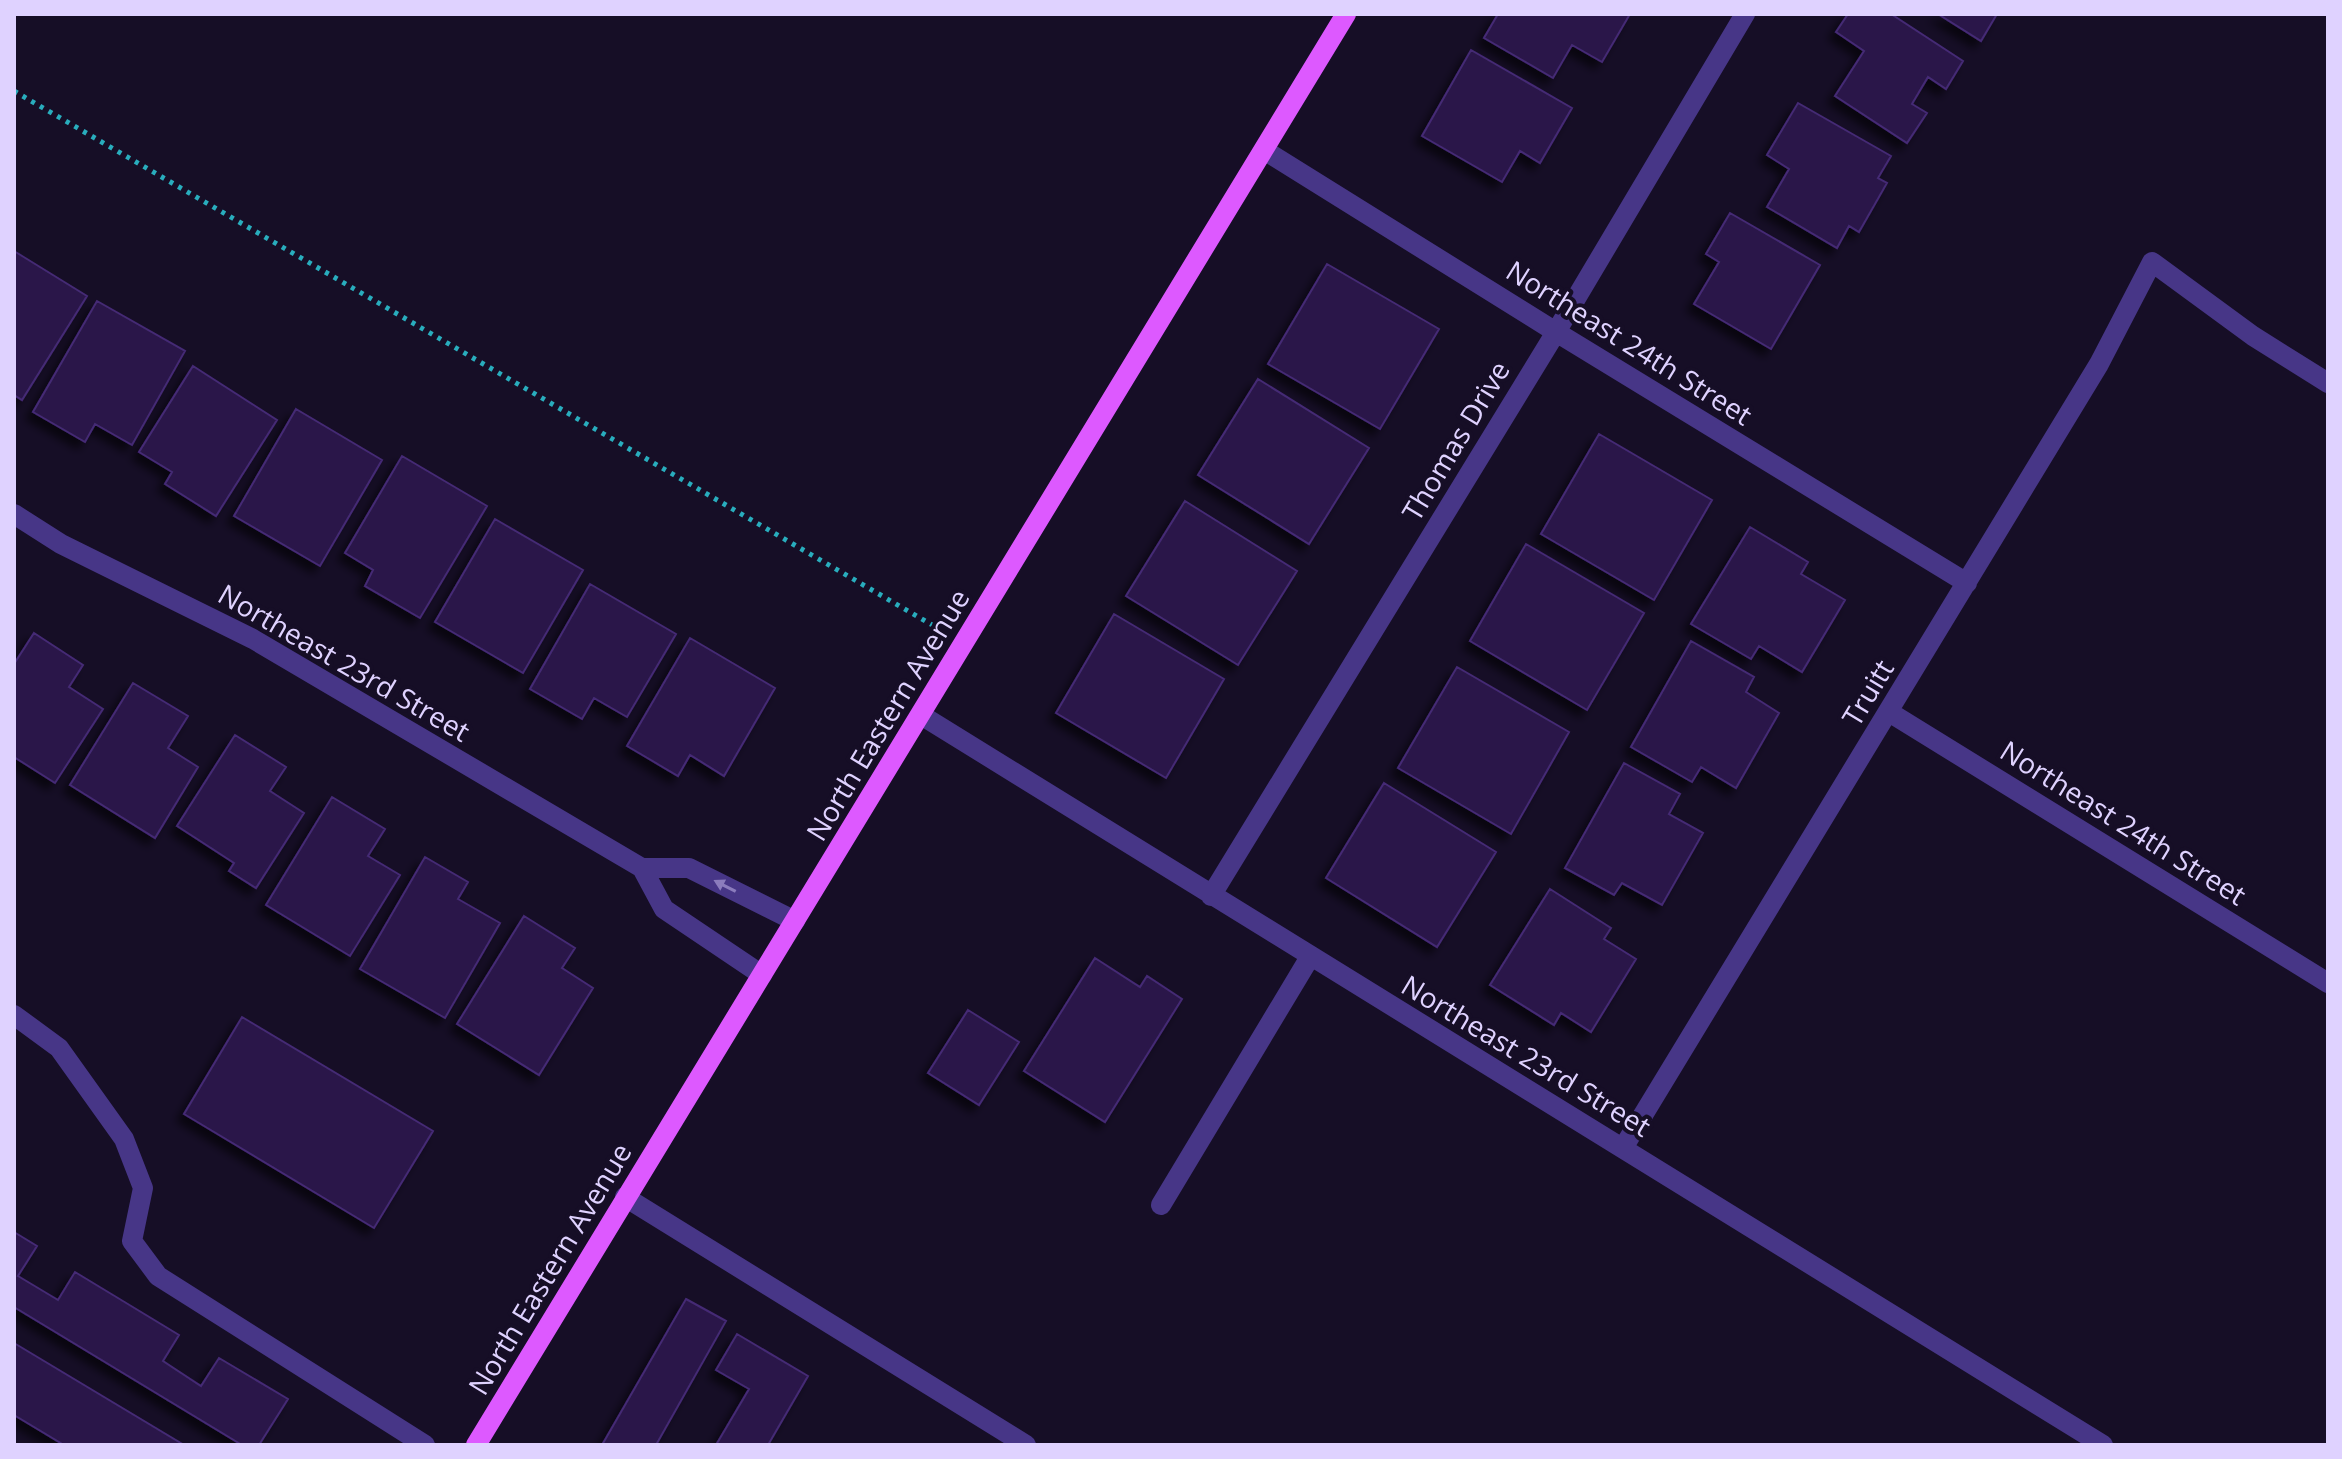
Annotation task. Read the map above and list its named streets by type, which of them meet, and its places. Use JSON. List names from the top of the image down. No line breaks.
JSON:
{"streets":{"main road":["North Eastern Avenue"],"street":["Northeast 24th Street","Thomas Drive","Northeast 23rd Street","Truitt"]},"crossings":[["Northeast 24th Street","Thomas Drive"],["Northeast 24th Street","Truitt"],["Northeast 24th Street","North Eastern Avenue"],["Thomas Drive","Northeast 23rd Street"],["Northeast 23rd Street","Truitt"],["Northeast 23rd Street","North Eastern Avenue"]]}
